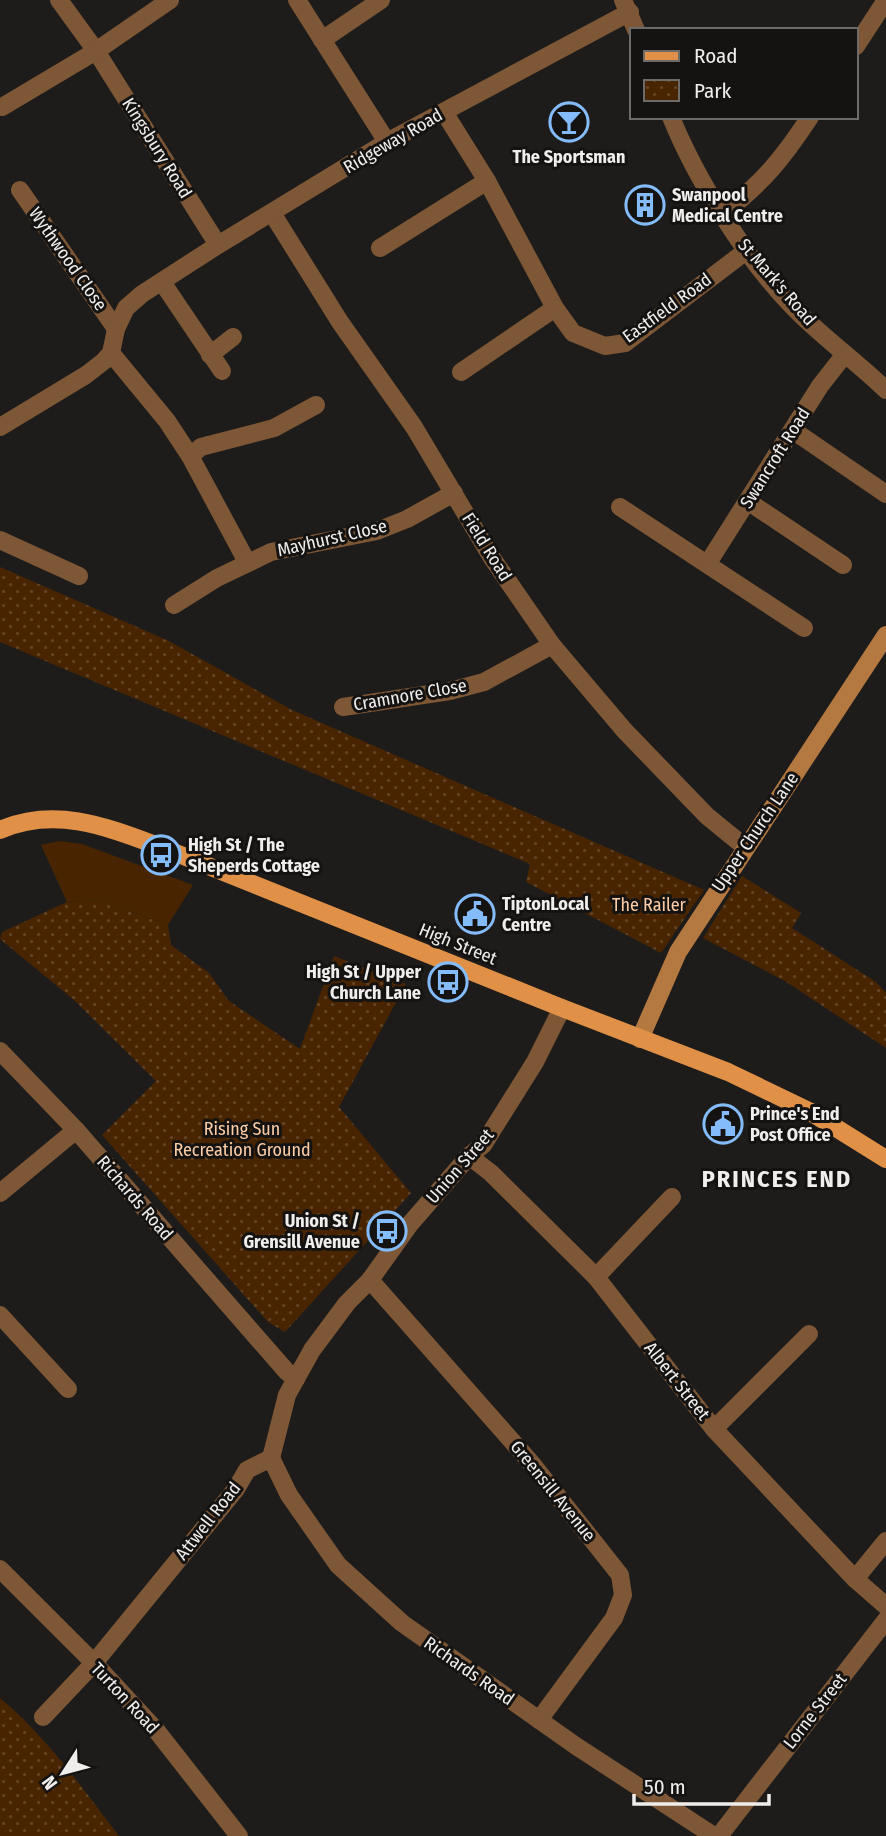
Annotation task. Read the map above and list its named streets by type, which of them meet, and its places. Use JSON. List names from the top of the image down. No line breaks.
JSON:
{"streets":{"main road":["Upper Church Lane","High Street"],"street":["Ridgeway Road","Kingsbury Road","Wythwood Close","St Mark's Road","Eastfield Road","Swancroft Road","Mayhurst Close","Field Road","Cramnore Close","Union Street","Richards Road","Albert Street","Greensill Avenue","Attwell Road","Turton Road","Lorne Street"]},"crossings":[["Ridgeway Road","Kingsbury Road"],["Ridgeway Road","Wythwood Close"],["Ridgeway Road","Eastfield Road"],["Ridgeway Road","Field Road"],["St Mark's Road","Eastfield Road"],["St Mark's Road","Swancroft Road"],["Mayhurst Close","Field Road"],["Field Road","Cramnore Close"],["Field Road","Upper Church Lane"],["Upper Church Lane","High Street"],["High Street","Union Street"],["Union Street","Albert Street"],["Union Street","Greensill Avenue"],["Richards Road","Greensill Avenue"],["Richards Road","Attwell Road"],["Attwell Road","Turton Road"]],"districts":["PRINCES END"],"parks":["The Railer","Rising Sun Recreation Ground"],"places":{"bar":["The Sportsman"],"building":["Swanpool Medical Centre"],"bus stop":["High St / The Sheperds Cottage","High St / Upper Church Lane","Union St / Grensill Avenue"],"public building":["TiptonLocal Centre","Prince's End Post Office"]},"legend":["Road","Park"],"scale_bar":"50 m","north":"bottom left"}
